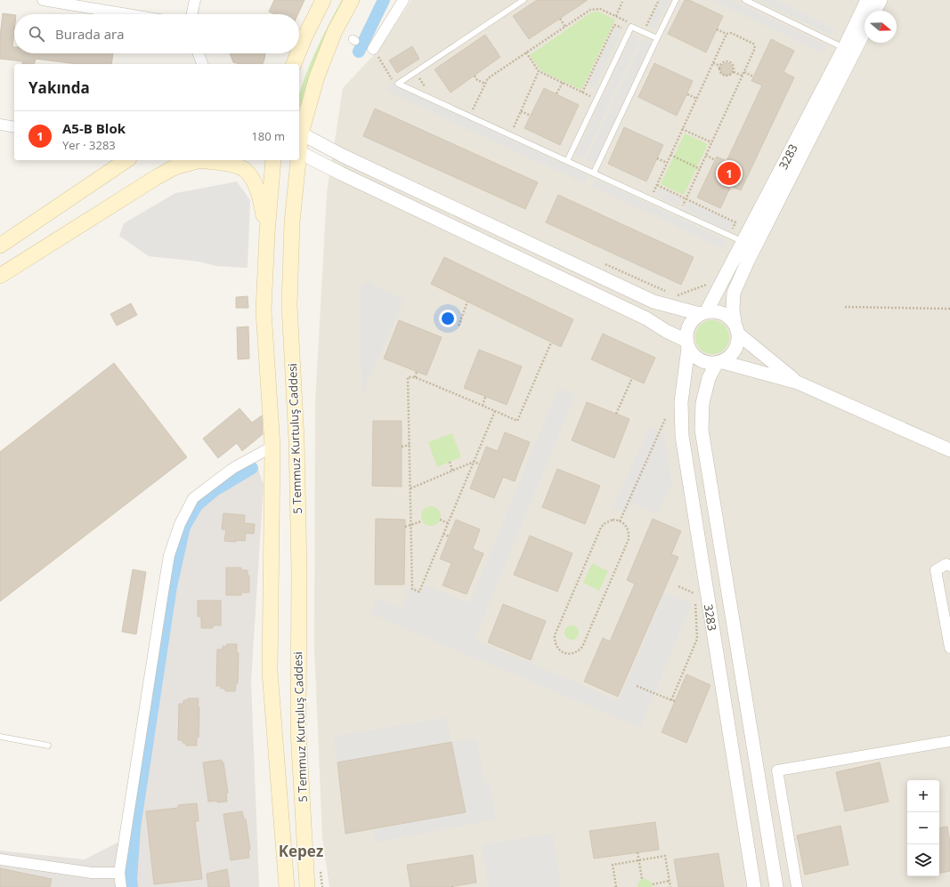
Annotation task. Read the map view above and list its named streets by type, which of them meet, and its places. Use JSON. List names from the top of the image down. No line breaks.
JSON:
{"streets":{"main road":["5 Temmuz Kurtuluş Caddesi"],"street":["3283"]},"districts":["Kepez"],"north":"right","page":{"search":"Burada ara","heading":"Yakında","list":[{"mark":"1","name":"A5-B Blok","note":"Yer · 3283","value":"180 m"}],"pins":"1","map_buttons":["+","−"]}}
